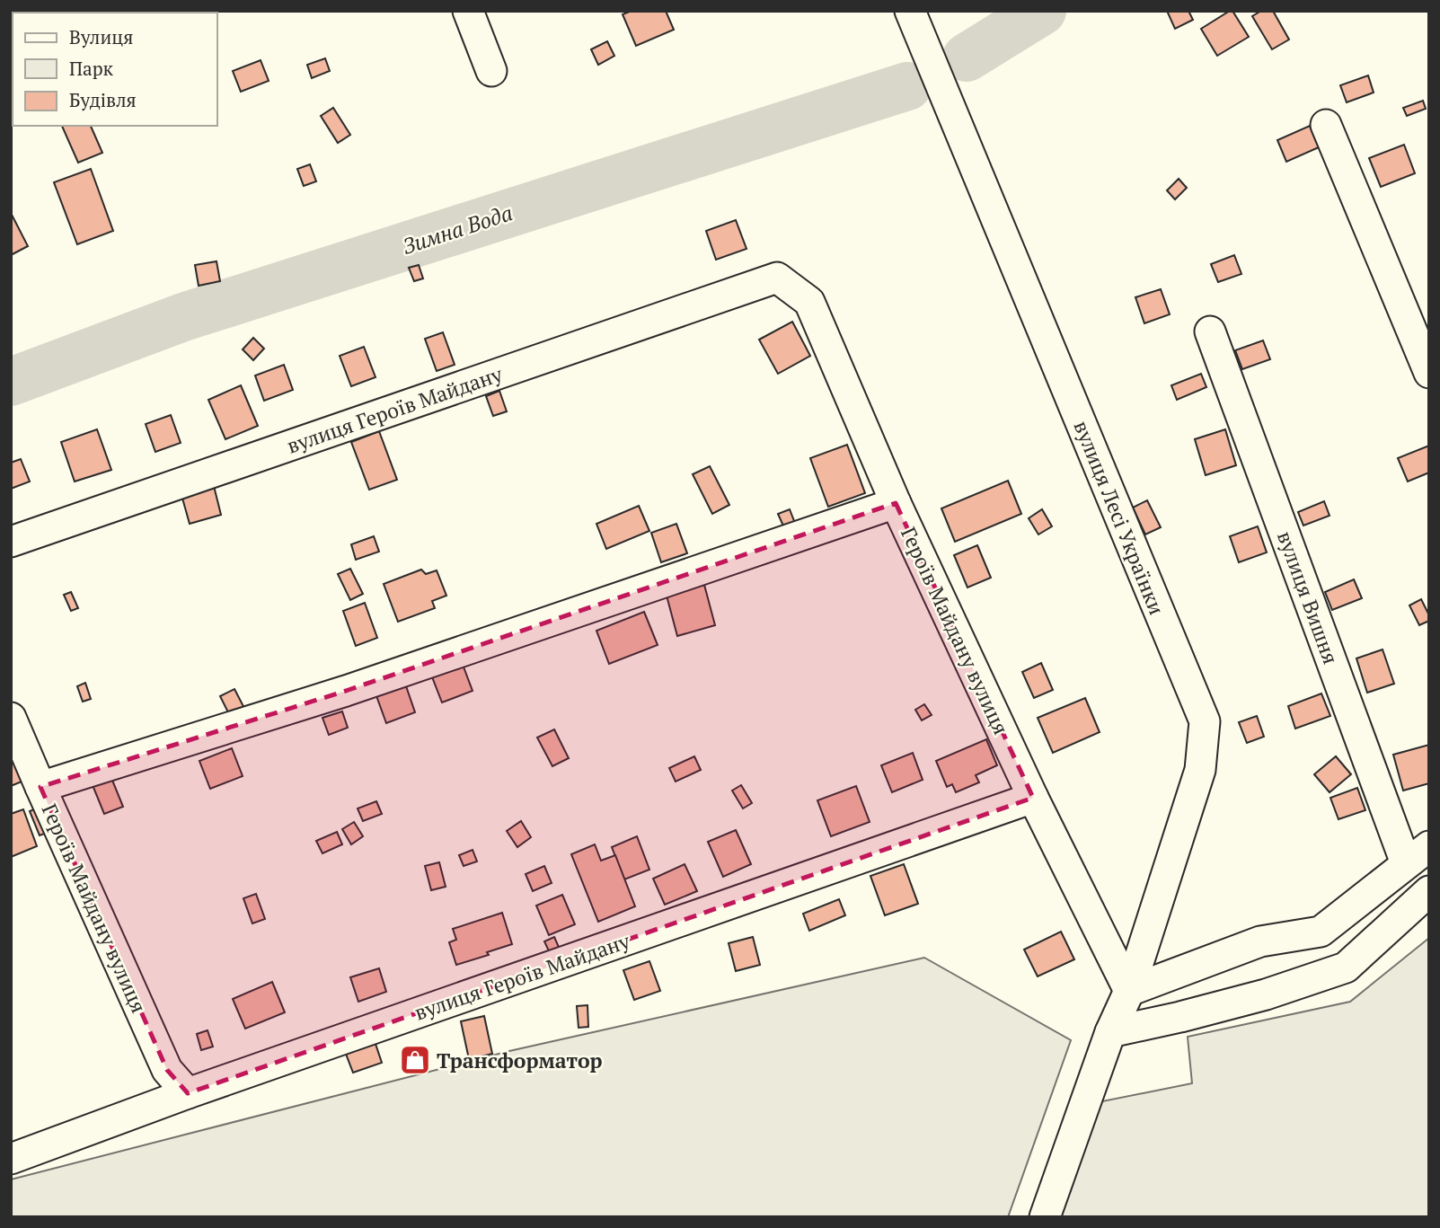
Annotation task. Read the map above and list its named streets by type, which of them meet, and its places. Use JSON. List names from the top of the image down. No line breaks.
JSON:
{"streets":{"street":["вулиця Героїв Майдану","вулиця Лесі Українки","вулиця Вишня","Героїв Майдану вулиця"]},"crossings":[["вулиця Героїв Майдану","Героїв Майдану вулиця"],["вулиця Лесі Українки","вулиця Вишня"],["вулиця Лесі Українки","Героїв Майдану вулиця"],["вулиця Вишня","Героїв Майдану вулиця"]],"water":["Зимна Вода"],"places":{"shop":["Трансформатор"]},"legend":["Вулиця","Парк","Будівля"]}
